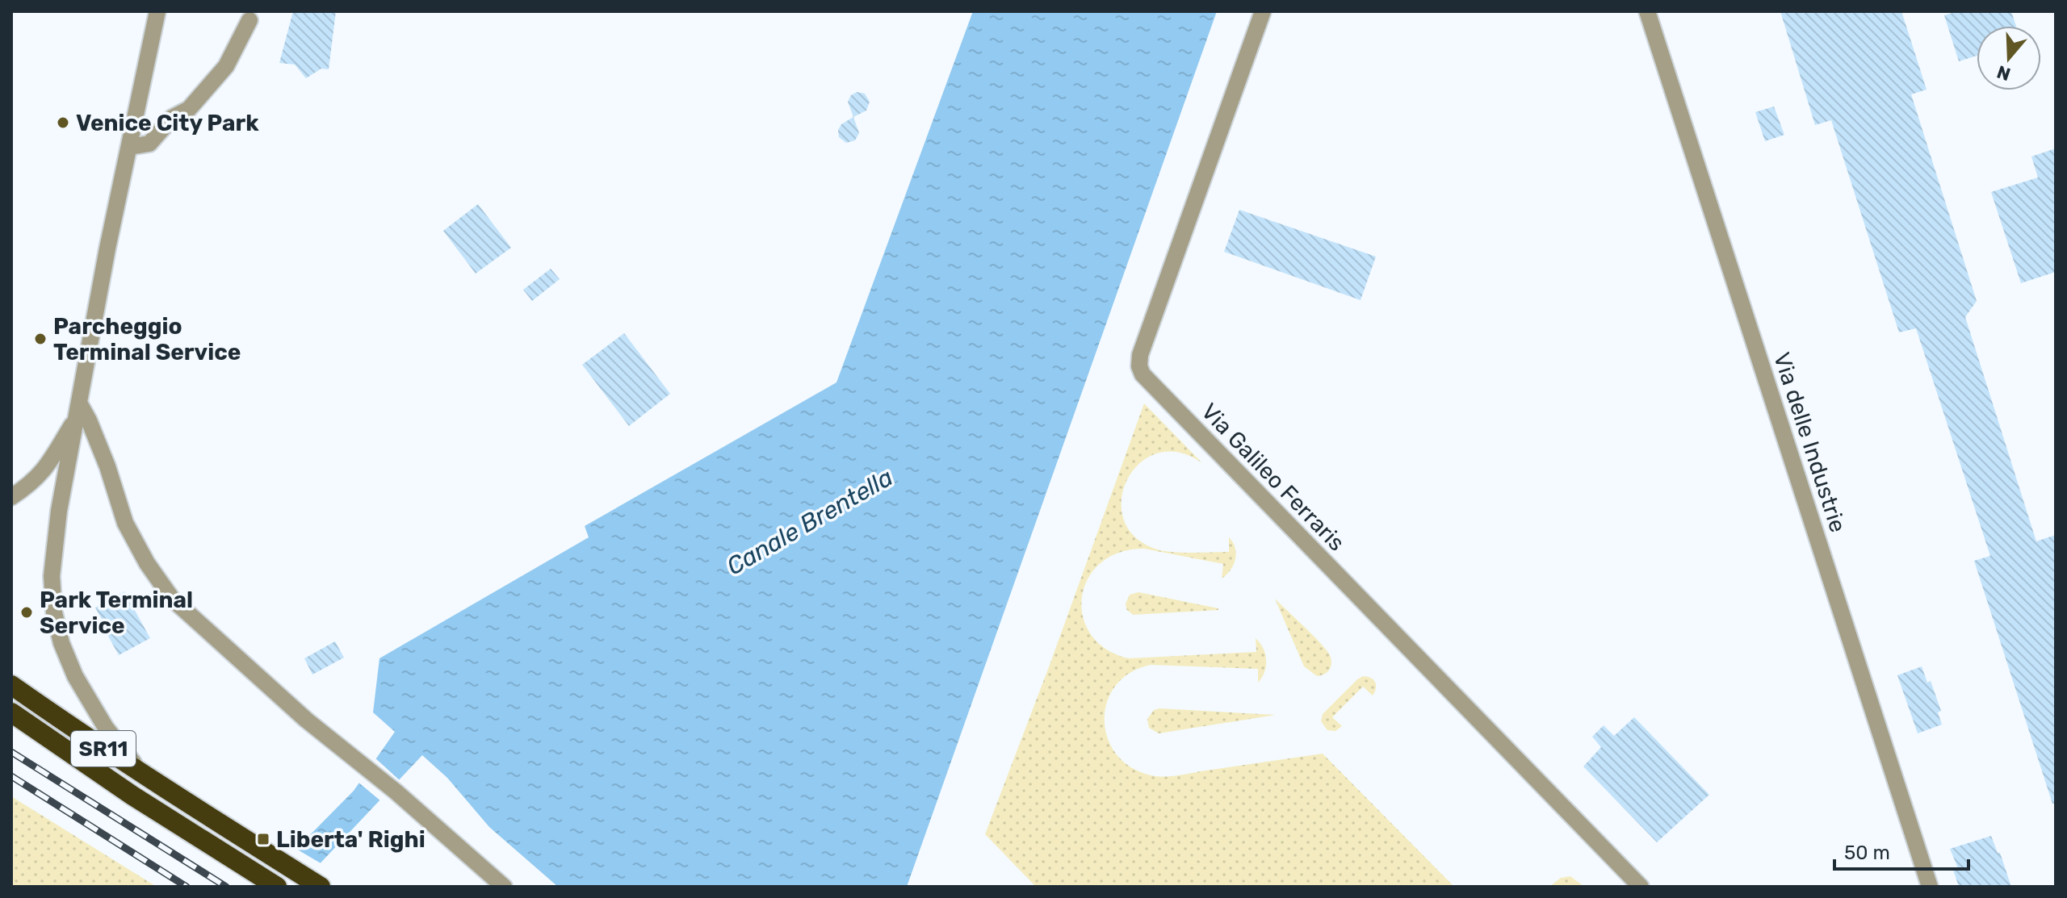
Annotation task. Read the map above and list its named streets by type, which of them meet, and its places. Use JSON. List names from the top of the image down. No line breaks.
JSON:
{"streets":{"highway":["SR11"],"street":["Via delle Industrie","Via Galileo Ferraris"]},"water":["Canale Brentella"],"places":{"other":["Venice City Park","Parcheggio Terminal Service","Park Terminal Service"],"transit":["Liberta' Righi"]},"scale_bar":"50 m","north":"bottom"}
